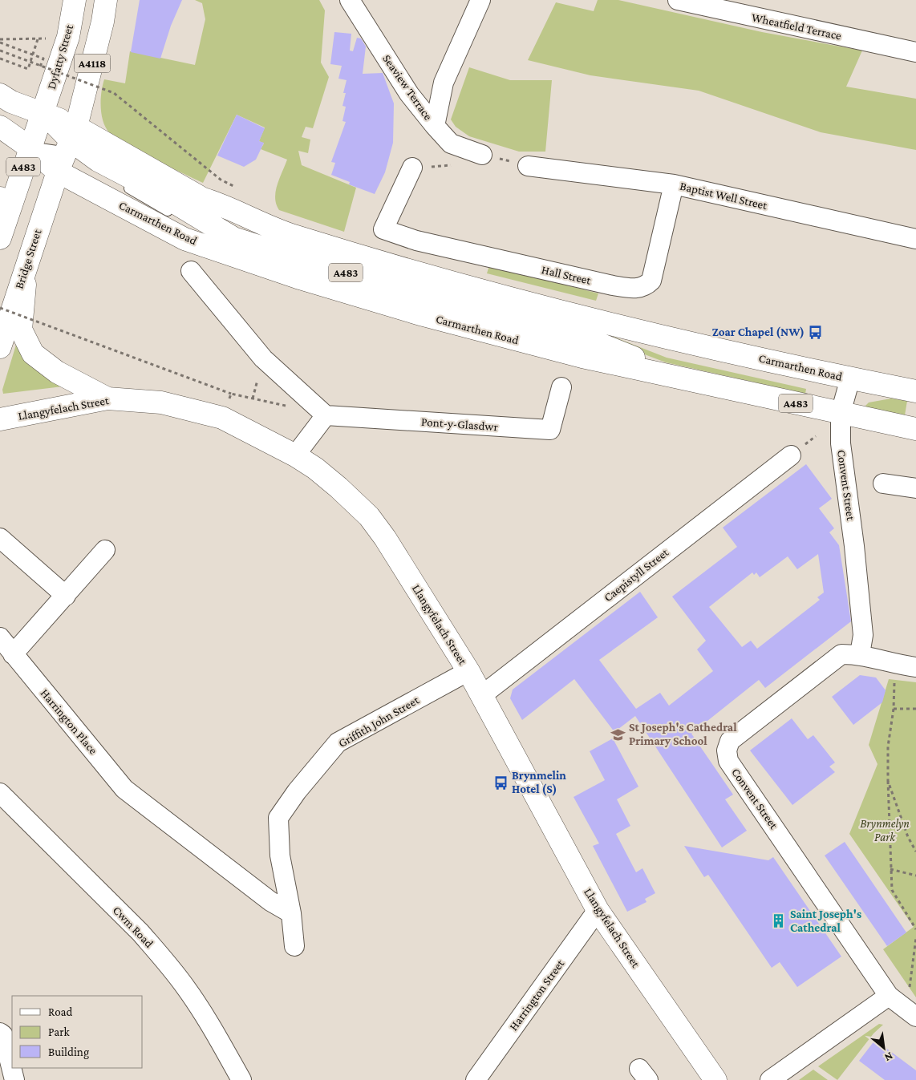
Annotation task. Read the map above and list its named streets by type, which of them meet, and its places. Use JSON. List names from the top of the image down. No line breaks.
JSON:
{"streets":{"main road":["Dyfatty Street","A4118","A483","Carmarthen Road","Bridge Street","Llangyfelach Street"],"street":["Wheatfield Terrace","Seaview Terrace","Baptist Well Street","Hall Street","Pont-y-Glasdwr","Convent Street","Caepistyll Street","Harrington Place","Griffith John Street","Cwm Road","Harrington Street"]},"crossings":[["Dyfatty Street","A483"],["A4118","A483"],["A4118","Carmarthen Road"],["A4118","Bridge Street"],["A483","Carmarthen Road"],["Baptist Well Street","Hall Street"],["Carmarthen Road","Bridge Street"],["Carmarthen Road","Convent Street"],["Llangyfelach Street","Caepistyll Street"],["Llangyfelach Street","Griffith John Street"],["Llangyfelach Street","Harrington Street"],["Harrington Place","Griffith John Street"]],"parks":["Brynmelyn Park"],"places":{"bus stop":["Zoar Chapel (NW)","Brynmelin Hotel (S)"],"school or university":["St Joseph's Cathedral Primary School"],"building":["Saint Joseph's Cathedral"]},"legend":["Road","Park","Building"],"north":"bottom right"}
